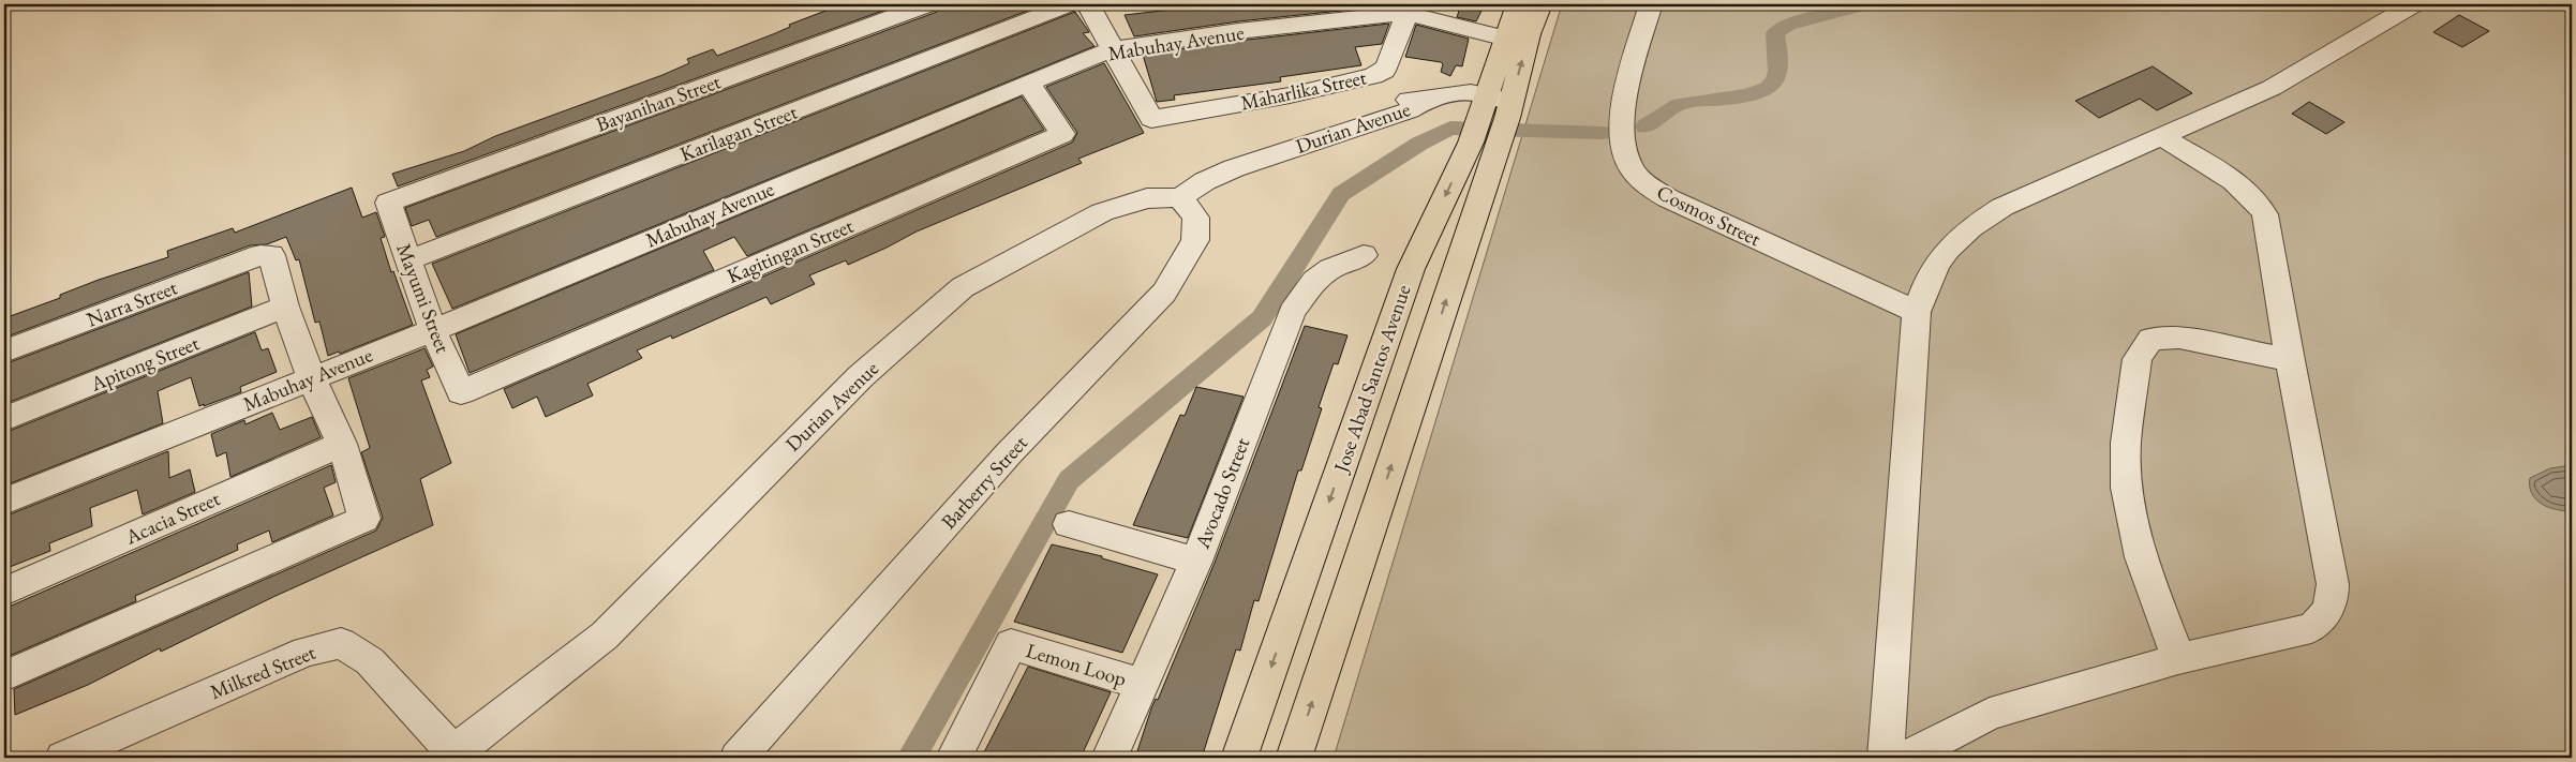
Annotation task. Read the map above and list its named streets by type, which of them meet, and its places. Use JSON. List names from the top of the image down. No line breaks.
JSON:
{"streets":{"main road":["Jose Abad Santos Avenue"],"street":["Mabuhay Avenue","Maharlika Street","Bayanihan Street","Durian Avenue","Karilagan Street","Cosmos Street","Kagitingan Street","Mayumi Street","Narra Street","Apitong Street","Barberry Street","Avocado Street","Acacia Street","Lemon Loop","Milkred Street"]},"crossings":[["Mabuhay Avenue","Maharlika Street"],["Mabuhay Avenue","Kagitingan Street"],["Mabuhay Avenue","Mayumi Street"],["Mabuhay Avenue","Jose Abad Santos Avenue"],["Bayanihan Street","Mayumi Street"],["Durian Avenue","Jose Abad Santos Avenue"],["Durian Avenue","Barberry Street"],["Durian Avenue","Milkred Street"],["Karilagan Street","Mayumi Street"],["Kagitingan Street","Mayumi Street"],["Narra Street","Apitong Street"],["Avocado Street","Lemon Loop"]]}
